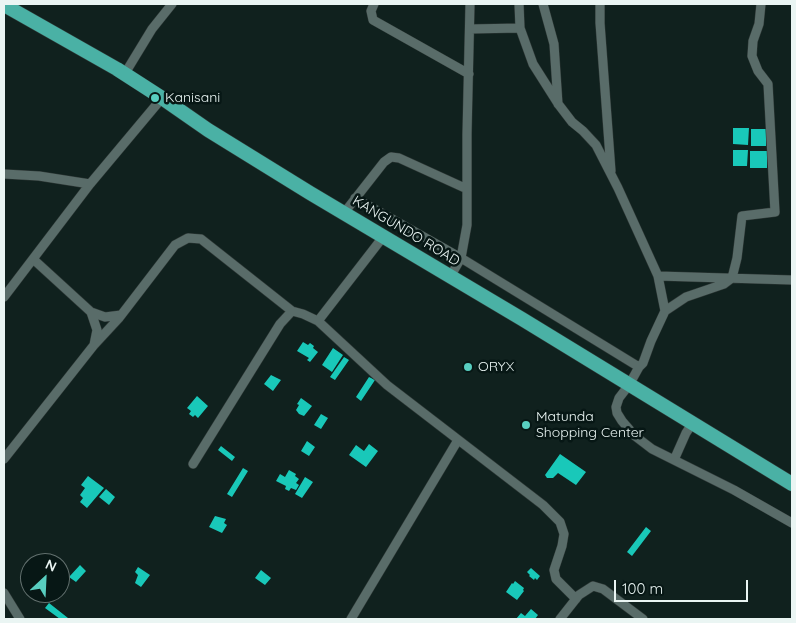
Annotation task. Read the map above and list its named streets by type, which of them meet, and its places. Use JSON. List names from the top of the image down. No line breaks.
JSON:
{"streets":{"highway":["KANGUNDO ROAD"]},"places":["Kanisani","ORYX","Matunda Shopping Center"],"scale_bar":"100 m","north":"top right"}
